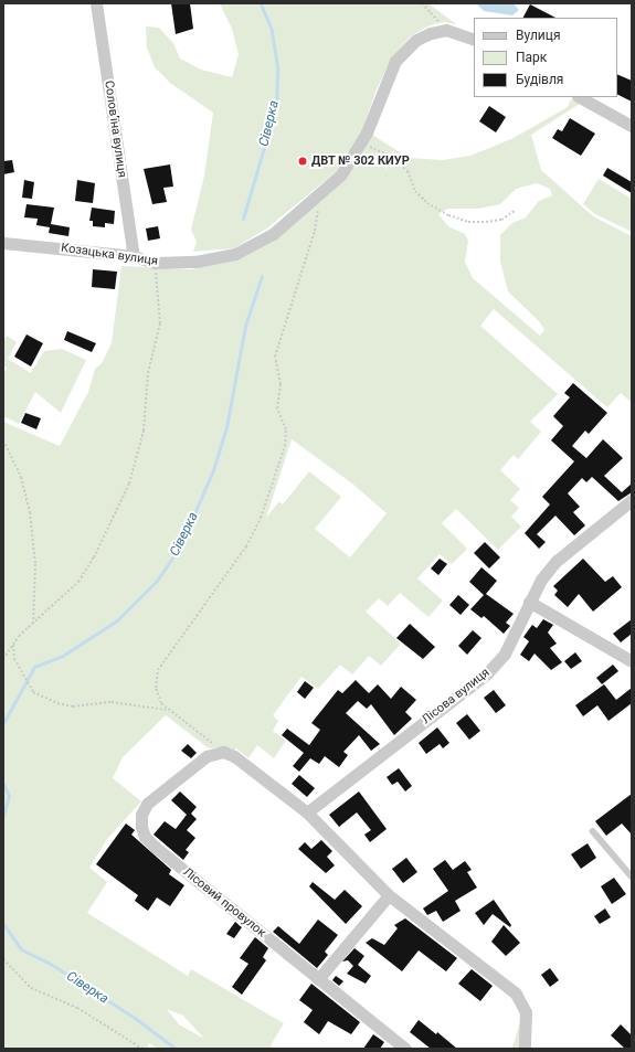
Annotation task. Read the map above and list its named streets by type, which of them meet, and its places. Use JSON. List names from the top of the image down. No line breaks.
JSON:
{"streets":{"street":["Соловʼїна вулиця","Козацька вулиця","Лісова вулиця","Лісовий провулок"]},"crossings":[["Соловʼїна вулиця","Козацька вулиця"]],"water":["Сіверка"],"places":["ДВТ № 302 КИУР"],"legend":["Вулиця","Парк","Будівля"]}
